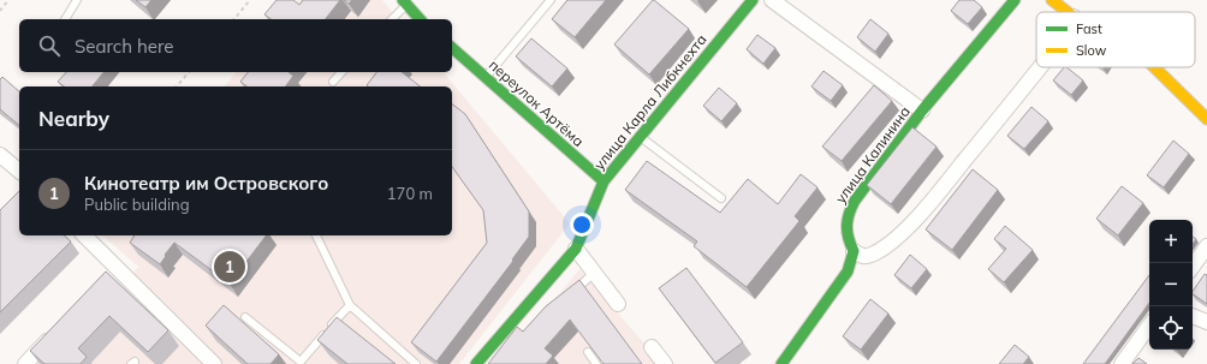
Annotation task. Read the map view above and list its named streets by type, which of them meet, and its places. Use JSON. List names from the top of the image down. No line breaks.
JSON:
{"streets":{"street":["улица Карла Либкнехта","переулок Артёма","улица Калинина"]},"crossings":[["улица Карла Либкнехта","переулок Артёма"]],"legend":["Fast","Slow"],"page":{"search":"Search here","heading":"Nearby","list":[{"mark":"1","name":"Кинотеатр им Островского","note":"Public building","value":"170 m"}],"map_buttons":["+","−"],"pins":"1"}}
